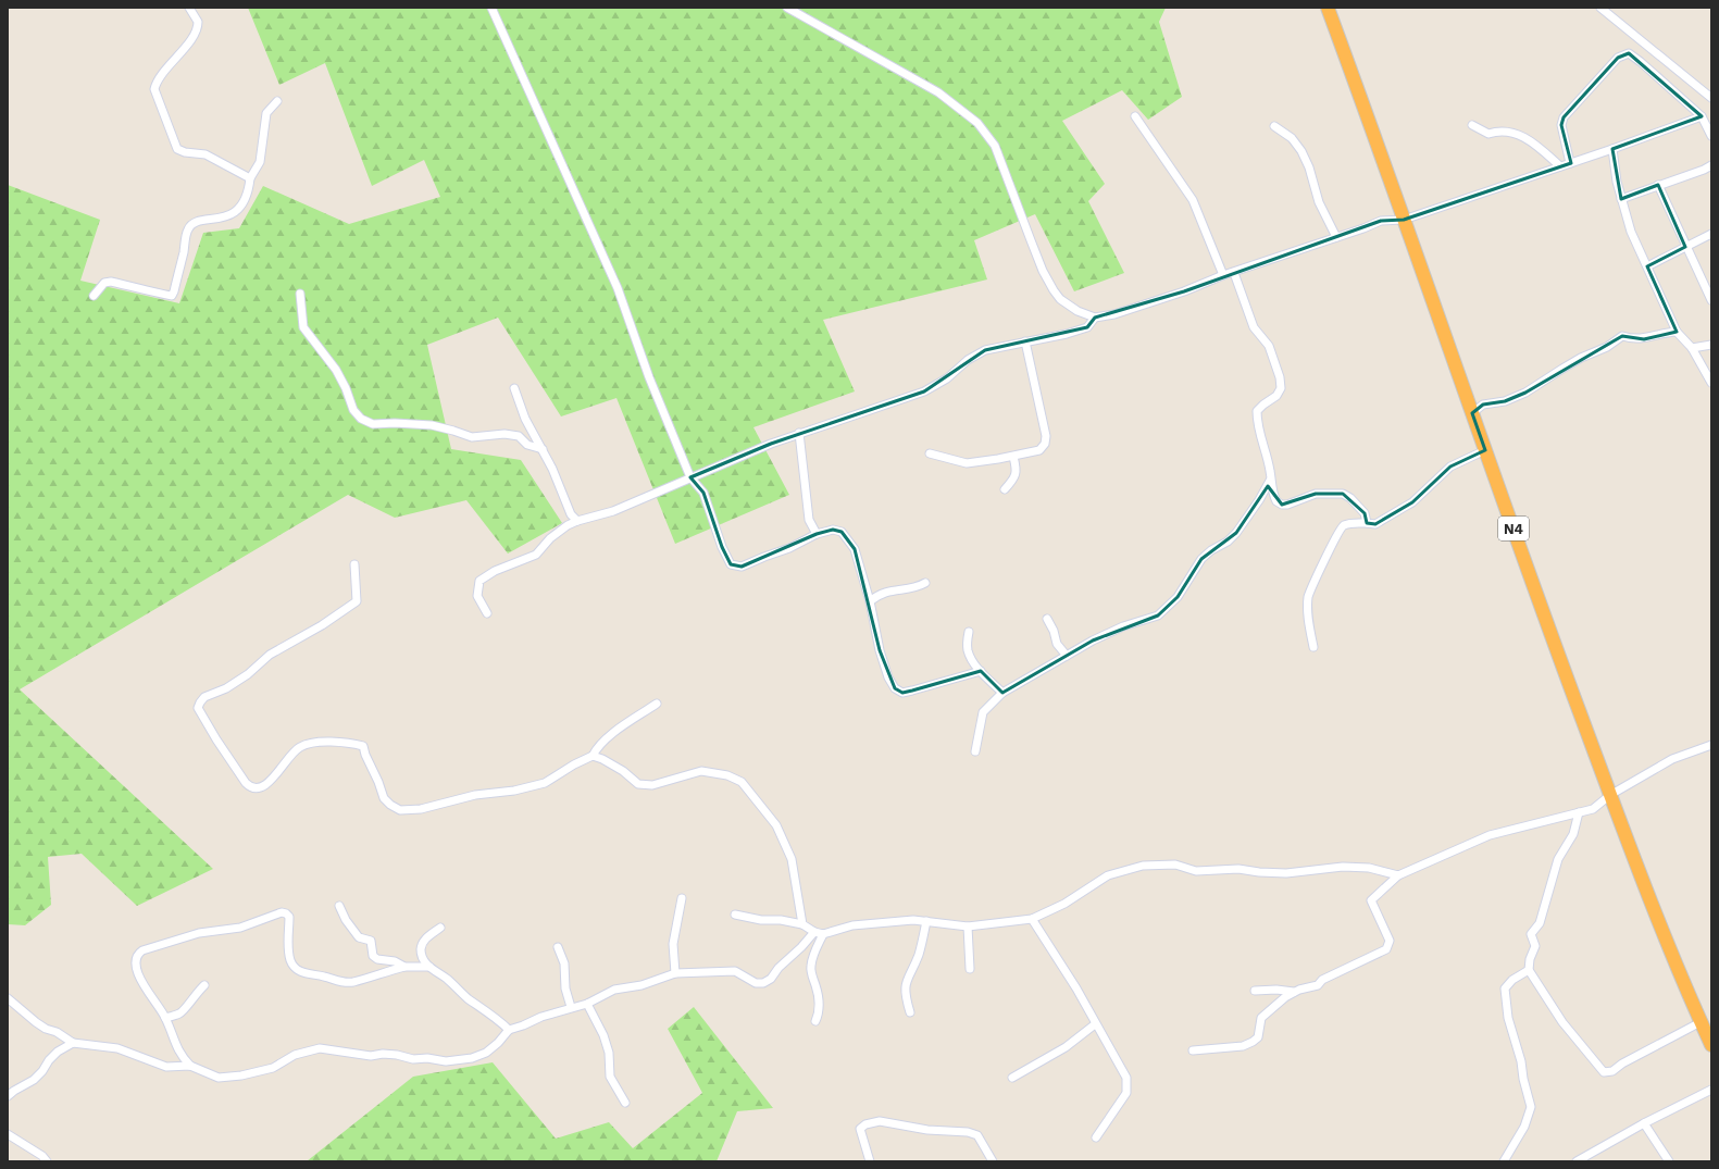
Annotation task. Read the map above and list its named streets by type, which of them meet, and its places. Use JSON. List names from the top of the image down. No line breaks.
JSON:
{"streets":{"highway":["N4"]}}
